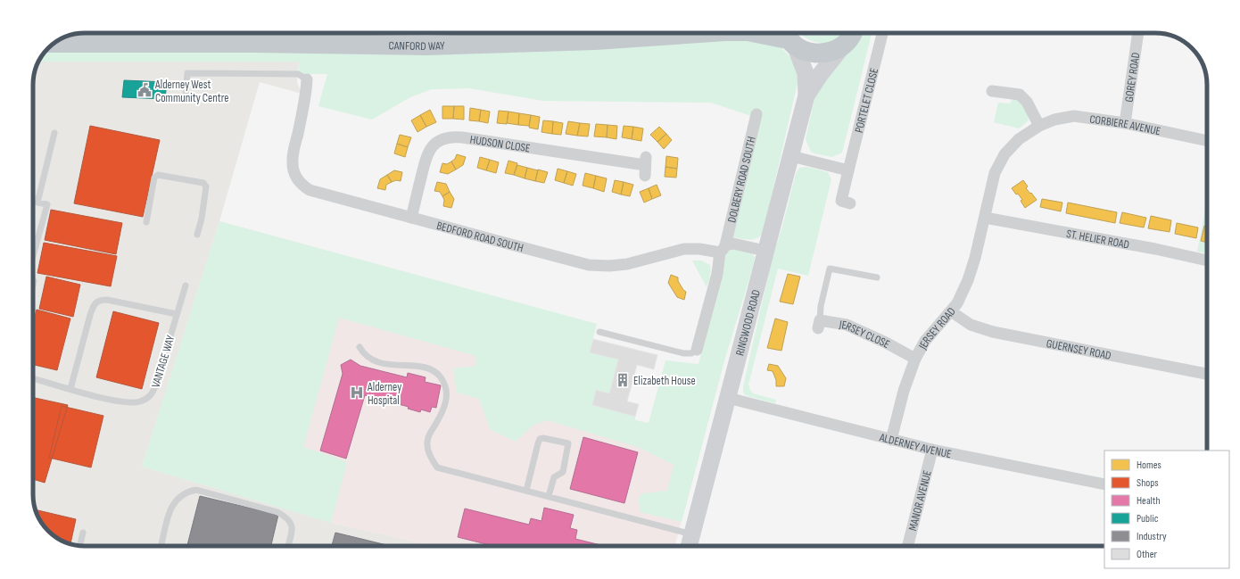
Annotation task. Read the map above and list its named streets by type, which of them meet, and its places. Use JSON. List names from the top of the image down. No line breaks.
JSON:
{"streets":{"highway":["CANFORD WAY"],"main road":["RINGWOOD ROAD"],"street":["GOREY ROAD","PORTELET CLOSE","CORBIERE AVENUE","HUDSON CLOSE","DOLBERY ROAD SOUTH","BEDFORD ROAD SOUTH","ST. HELIER ROAD","JERSEY ROAD","JERSEY CLOSE","GUERNSEY ROAD","ALDERNEY AVENUE","MANOR AVENUE"],"lane":["VANTAGE WAY"]},"crossings":[["CANFORD WAY","RINGWOOD ROAD"],["GOREY ROAD","CORBIERE AVENUE"],["CORBIERE AVENUE","ST. HELIER ROAD"],["CORBIERE AVENUE","JERSEY ROAD"],["HUDSON CLOSE","BEDFORD ROAD SOUTH"],["DOLBERY ROAD SOUTH","BEDFORD ROAD SOUTH"],["BEDFORD ROAD SOUTH","RINGWOOD ROAD"],["ST. HELIER ROAD","JERSEY ROAD"],["RINGWOOD ROAD","ALDERNEY AVENUE"],["JERSEY ROAD","JERSEY CLOSE"],["JERSEY ROAD","GUERNSEY ROAD"],["JERSEY ROAD","ALDERNEY AVENUE"],["ALDERNEY AVENUE","MANOR AVENUE"]],"places":{"public building":["Alderney West Community Centre"],"building":["Elizabeth House"],"hospital":["Alderney Hospital"]},"legend":["Homes","Shops","Health","Public","Industry","Other"]}
